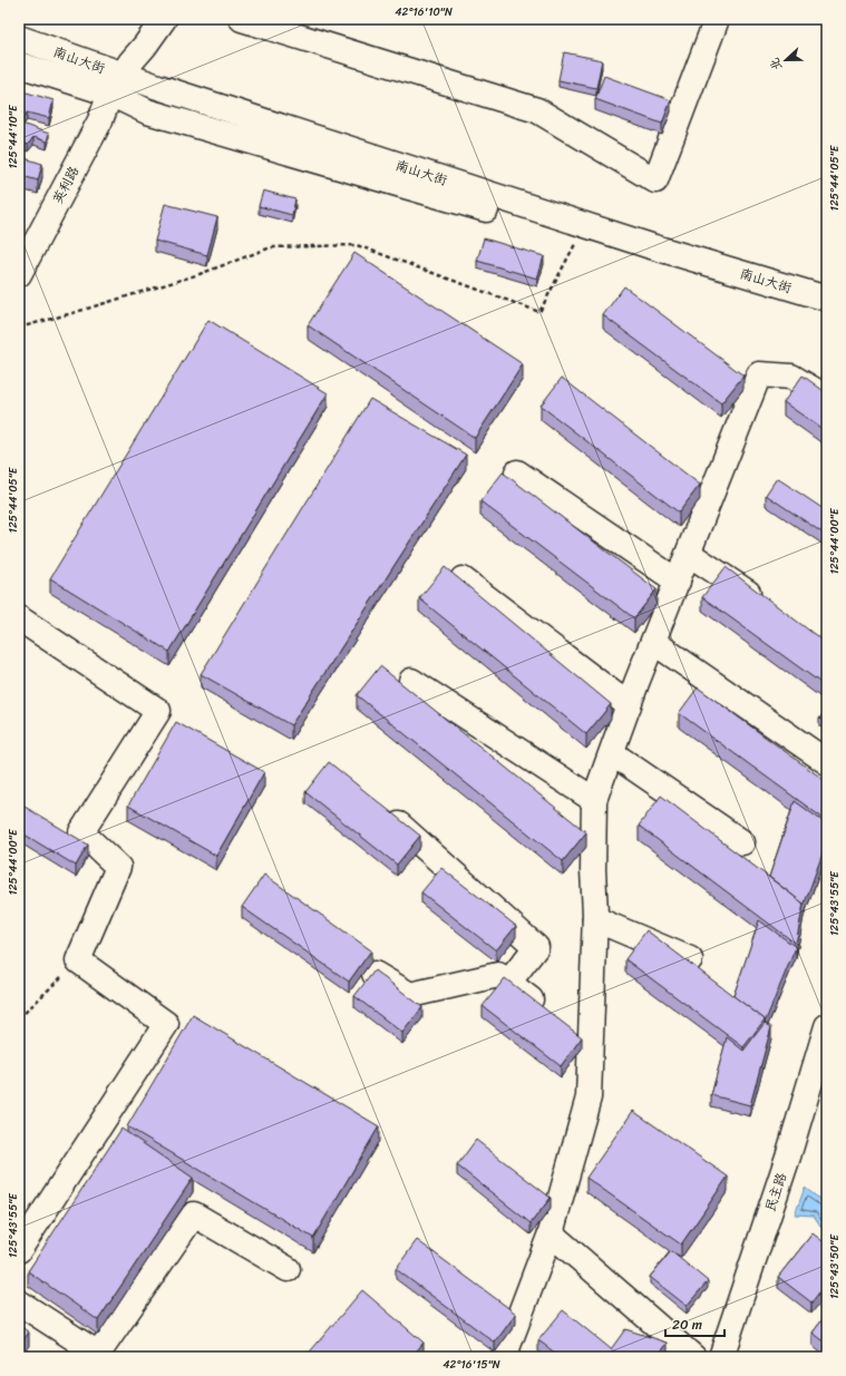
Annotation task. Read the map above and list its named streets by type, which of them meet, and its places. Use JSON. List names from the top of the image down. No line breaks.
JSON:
{"streets":{"street":["南山大街","英利路","民主路"]},"crossings":[["南山大街","英利路"]],"scale_bar":"20 m","north":"left","coordinates":["42°16'10\"N","125°44'10\"E","125°44'05\"E","125°44'00\"E","125°43'55\"E","125°43'50\"E","42°16'15\"N"]}
